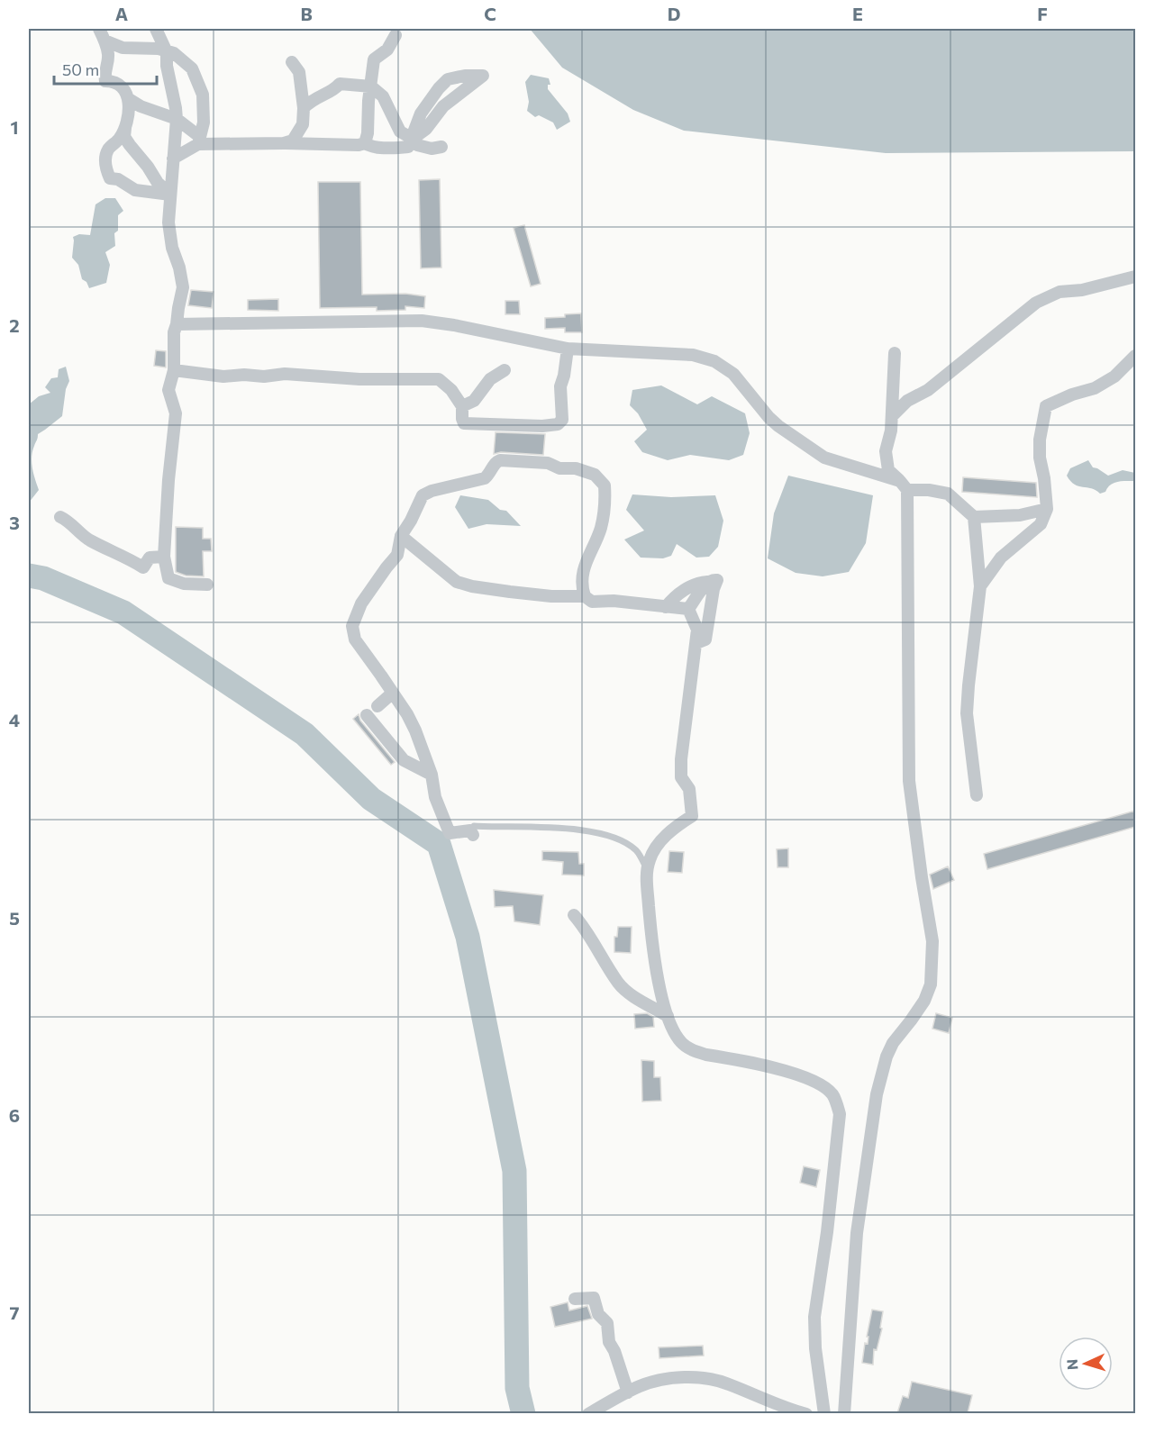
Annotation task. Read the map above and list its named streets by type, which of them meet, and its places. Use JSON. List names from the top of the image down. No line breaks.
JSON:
{"scale_bar":"50 m","north":"left","grid":{"columns":["A","B","C","D","E","F"],"rows":["1","2","3","4","5","6","7"]}}
